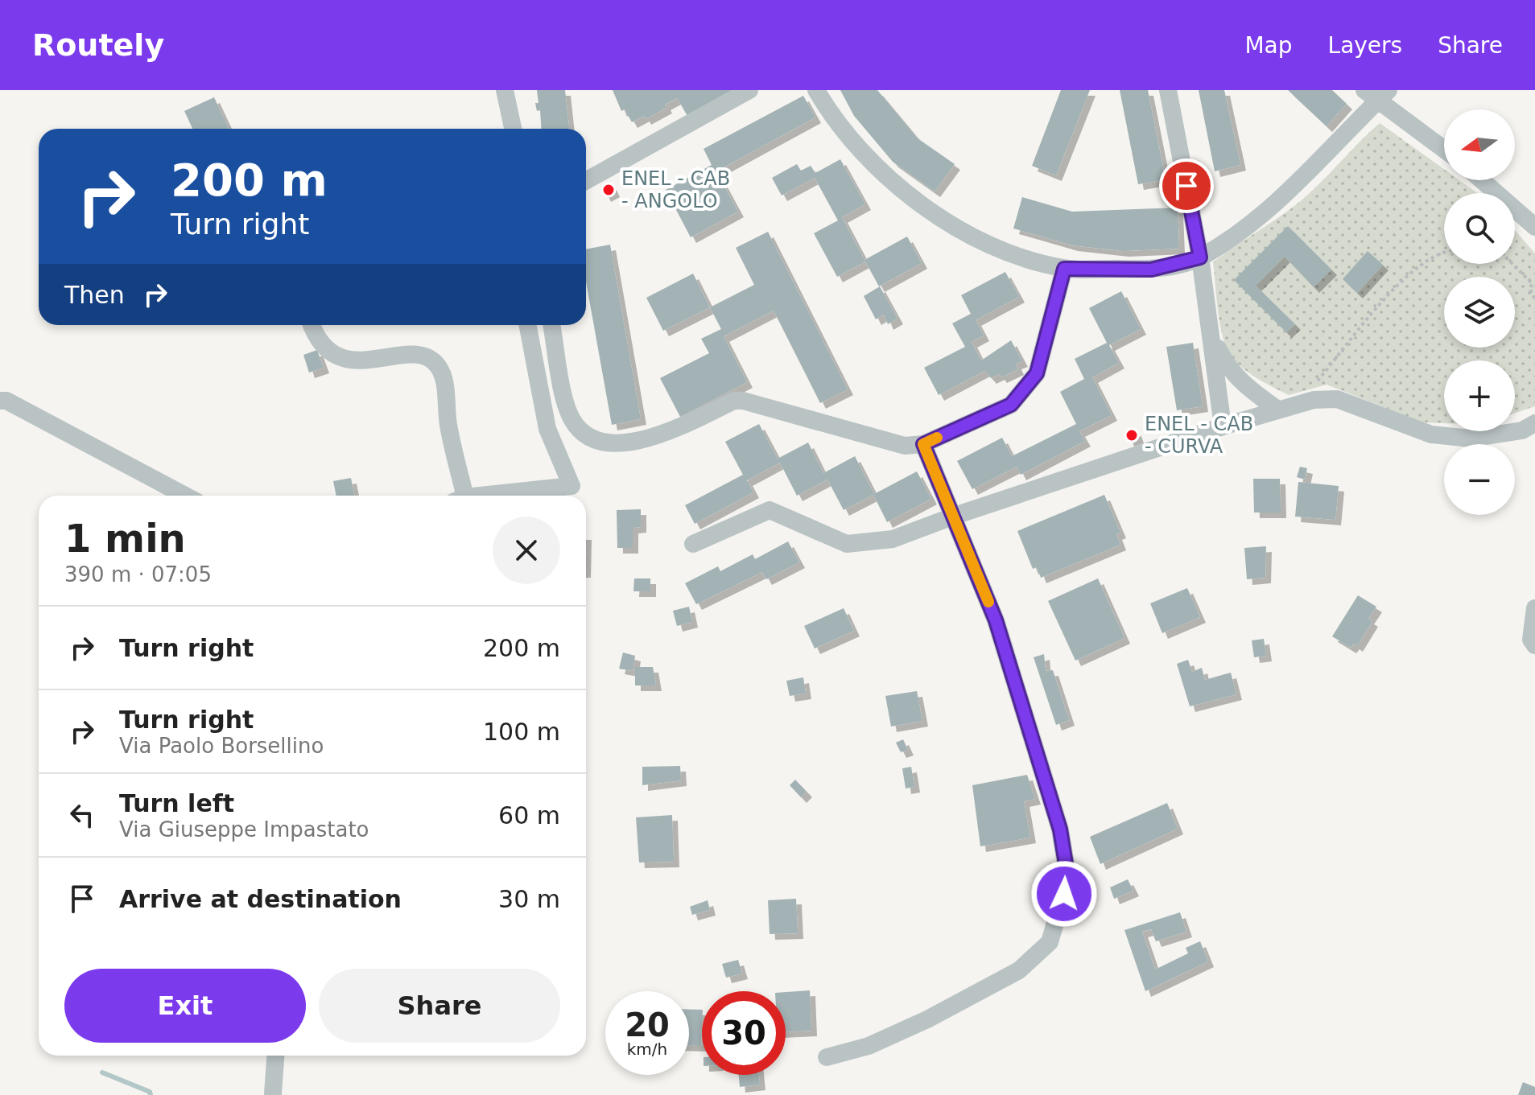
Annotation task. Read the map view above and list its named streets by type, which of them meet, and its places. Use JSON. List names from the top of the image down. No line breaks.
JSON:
{"places":["ENEL - CAB - ANGOLO","ENEL - CAB - CURVA"],"north":"left","page":{"header":"Routely","nav":["Map","Layers","Share"],"map_buttons":["+","−"],"turn":["200 m","Turn right"],"then":"Then","heading":["1 min","390 m · 07:05"],"list":[{"name":"Turn right","value":"200 m"},{"name":"Turn right","note":"Via Paolo Borsellino","value":"100 m"},{"name":"Turn left","note":"Via Giuseppe Impastato","value":"60 m"},{"name":"Arrive at destination","value":"30 m"}],"buttons":["Exit","Share"],"speed":"20 km/h","limit":"30"}}
